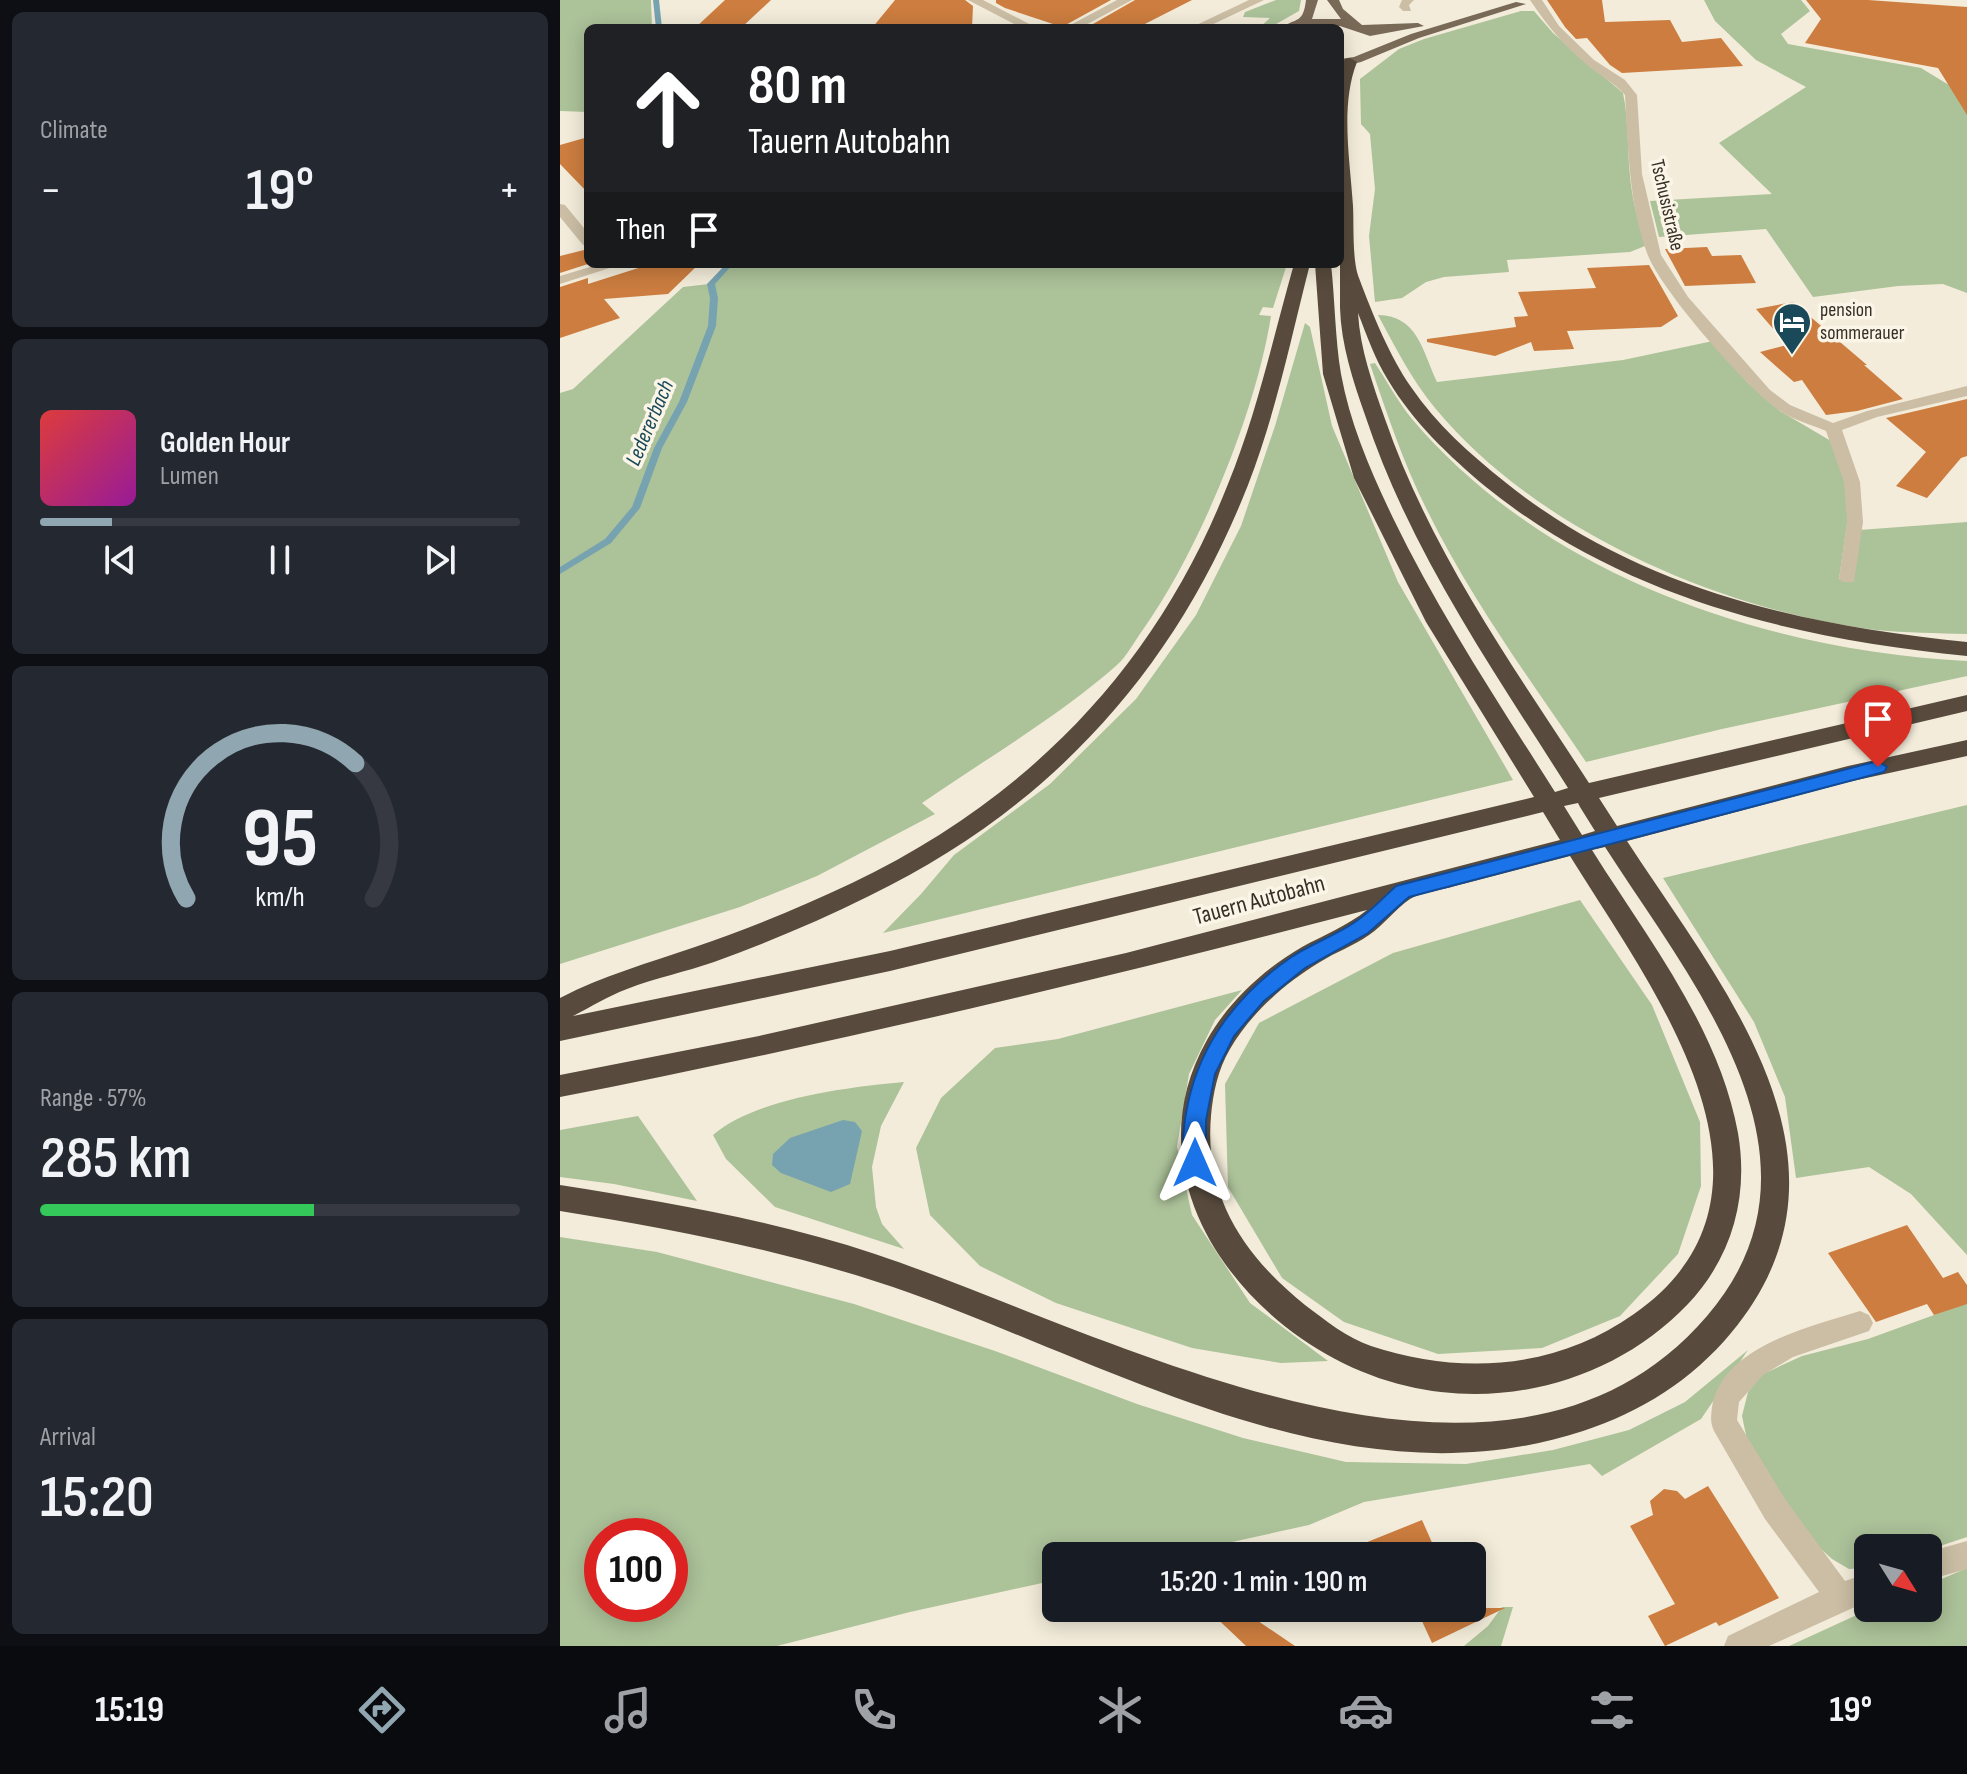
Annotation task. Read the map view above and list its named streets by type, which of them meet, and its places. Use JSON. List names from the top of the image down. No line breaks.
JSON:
{"streets":{"highway":["Tauern Autobahn"],"street":["Tschusistraße"]},"water":["Ledererbach"],"places":{"hotel":["pension sommerauer"]},"north":"bottom right","page":{"tile":["Climate",["Range · 57%","285 km"],["Arrival","15:20"]],"turn":["80 m","Tauern Autobahn"],"heat":["−","19°","+"],"then":"Then","song":["Golden Hour","Lumen"],"limit":"100","trip":"15:20 · 1 min · 190 m","tabs":["15:19","19°"],"gauge":["95","km/h"]}}
